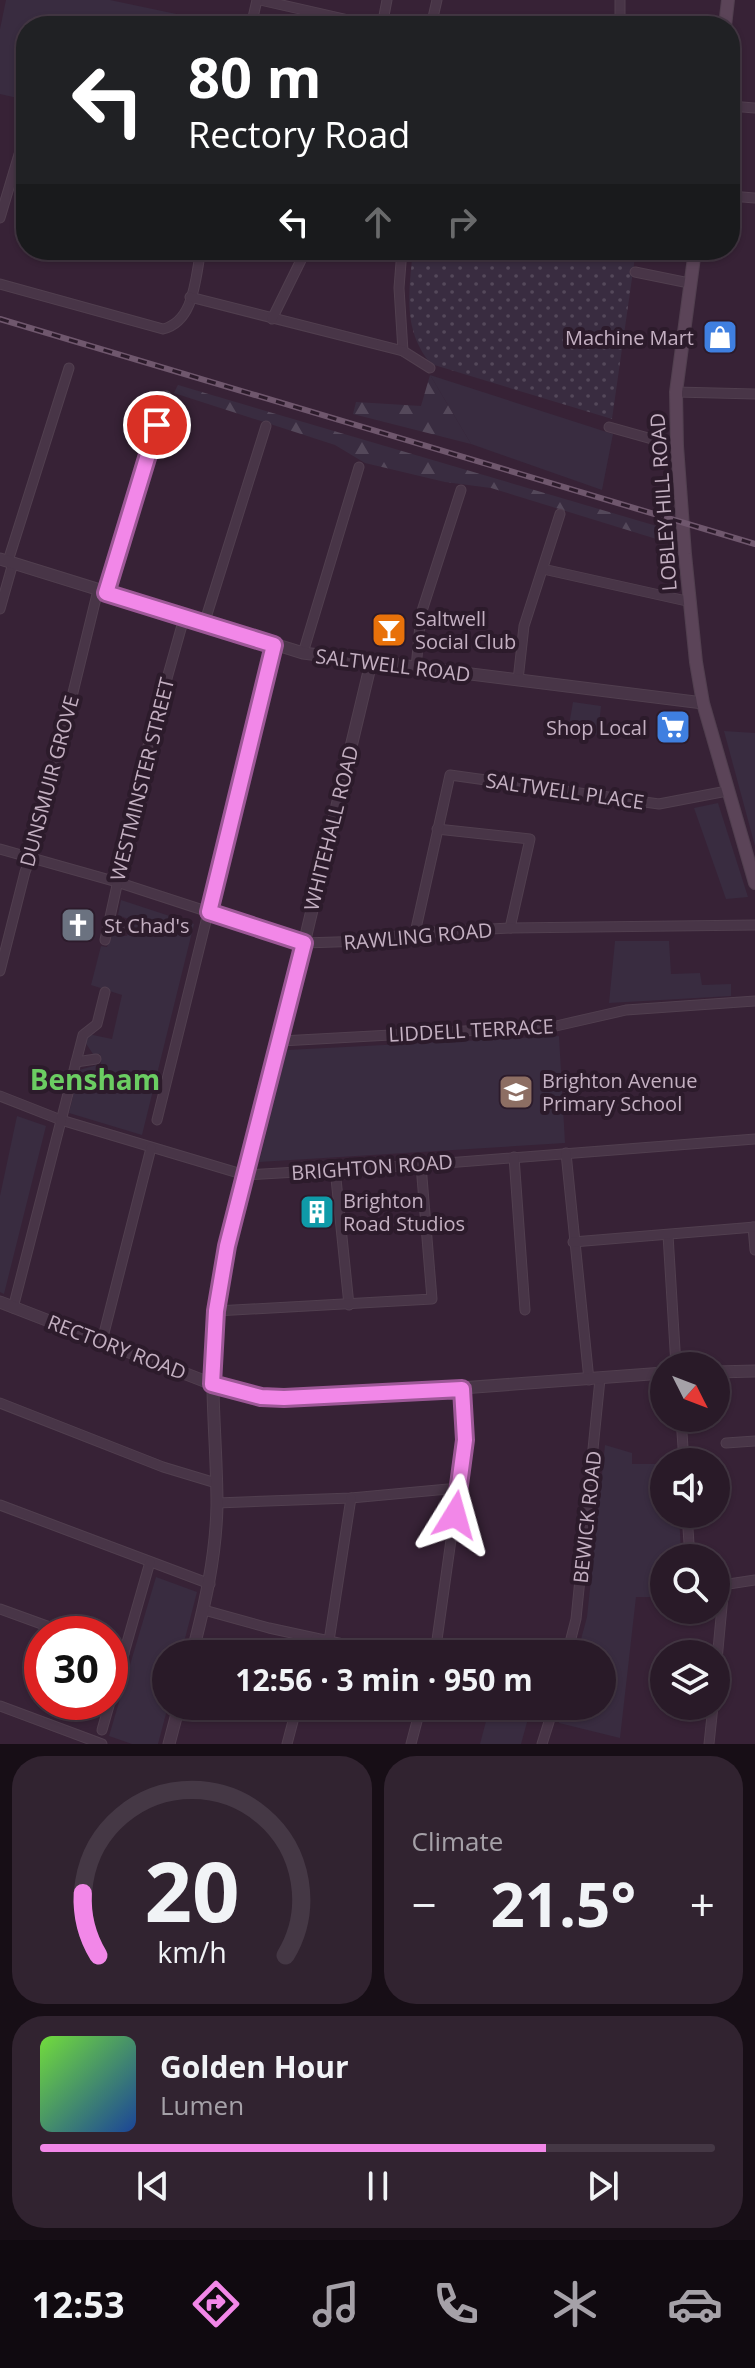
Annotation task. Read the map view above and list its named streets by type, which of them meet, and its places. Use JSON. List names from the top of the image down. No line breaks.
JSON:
{"streets":{"main road":["LOBLEY HILL ROAD"],"street":["SALTWELL ROAD","WESTMINSTER STREET","DUNSMUIR GROVE","SALTWELL PLACE","WHITEHALL ROAD","RAWLING ROAD","LIDDELL TERRACE","BRIGHTON ROAD","RECTORY ROAD","BEWICK ROAD"]},"crossings":[["LOBLEY HILL ROAD","SALTWELL ROAD"],["LOBLEY HILL ROAD","SALTWELL PLACE"],["SALTWELL ROAD","WESTMINSTER STREET"],["SALTWELL ROAD","DUNSMUIR GROVE"],["SALTWELL ROAD","WHITEHALL ROAD"],["WESTMINSTER STREET","RAWLING ROAD"],["DUNSMUIR GROVE","RAWLING ROAD"],["WHITEHALL ROAD","RAWLING ROAD"],["WHITEHALL ROAD","LIDDELL TERRACE"],["WHITEHALL ROAD","BRIGHTON ROAD"],["WHITEHALL ROAD","RECTORY ROAD"],["BRIGHTON ROAD","BEWICK ROAD"],["RECTORY ROAD","BEWICK ROAD"]],"districts":["Bensham"],"places":{"shop":["Machine Mart"],"bar":["Saltwell Social Club"],"supermarket":["Shop Local"],"church":["St Chad's"],"school or university":["Brighton Avenue Primary School"],"building":["Brighton Road Studios"]},"north":"bottom right","page":{"turn":["80 m","Rectory Road"],"limit":"30","trip":"12:56 · 3 min · 950 m","tile":"Climate","heat":["−","21.5°","+"],"song":["Golden Hour","Lumen"],"tabs":"12:53","gauge":["20","km/h"]}}
